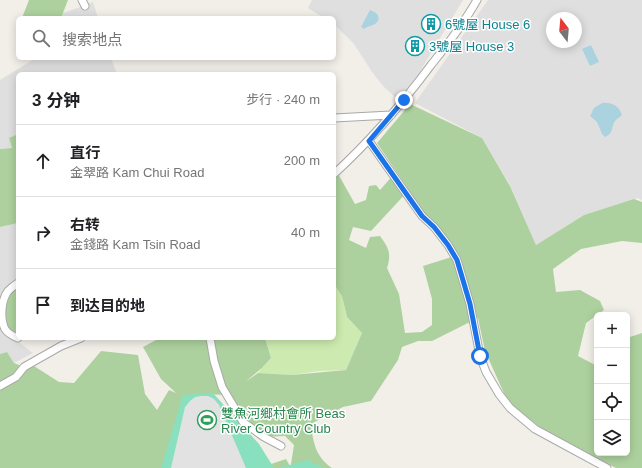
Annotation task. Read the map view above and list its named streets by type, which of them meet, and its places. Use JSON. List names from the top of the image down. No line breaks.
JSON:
{"places":{"building":["6號屋 House 6","3號屋 House 3"],"sports":["雙魚河鄉村會所 Beas River Country Club"]},"north":"top","page":{"search":"搜索地点","heading":["3 分钟","步行 · 240 m"],"list":[["直行","金翠路 Kam Chui Road","200 m"],["右转","金錢路 Kam Tsin Road","40 m"],"到达目的地"],"map_buttons":["+","−"]}}
